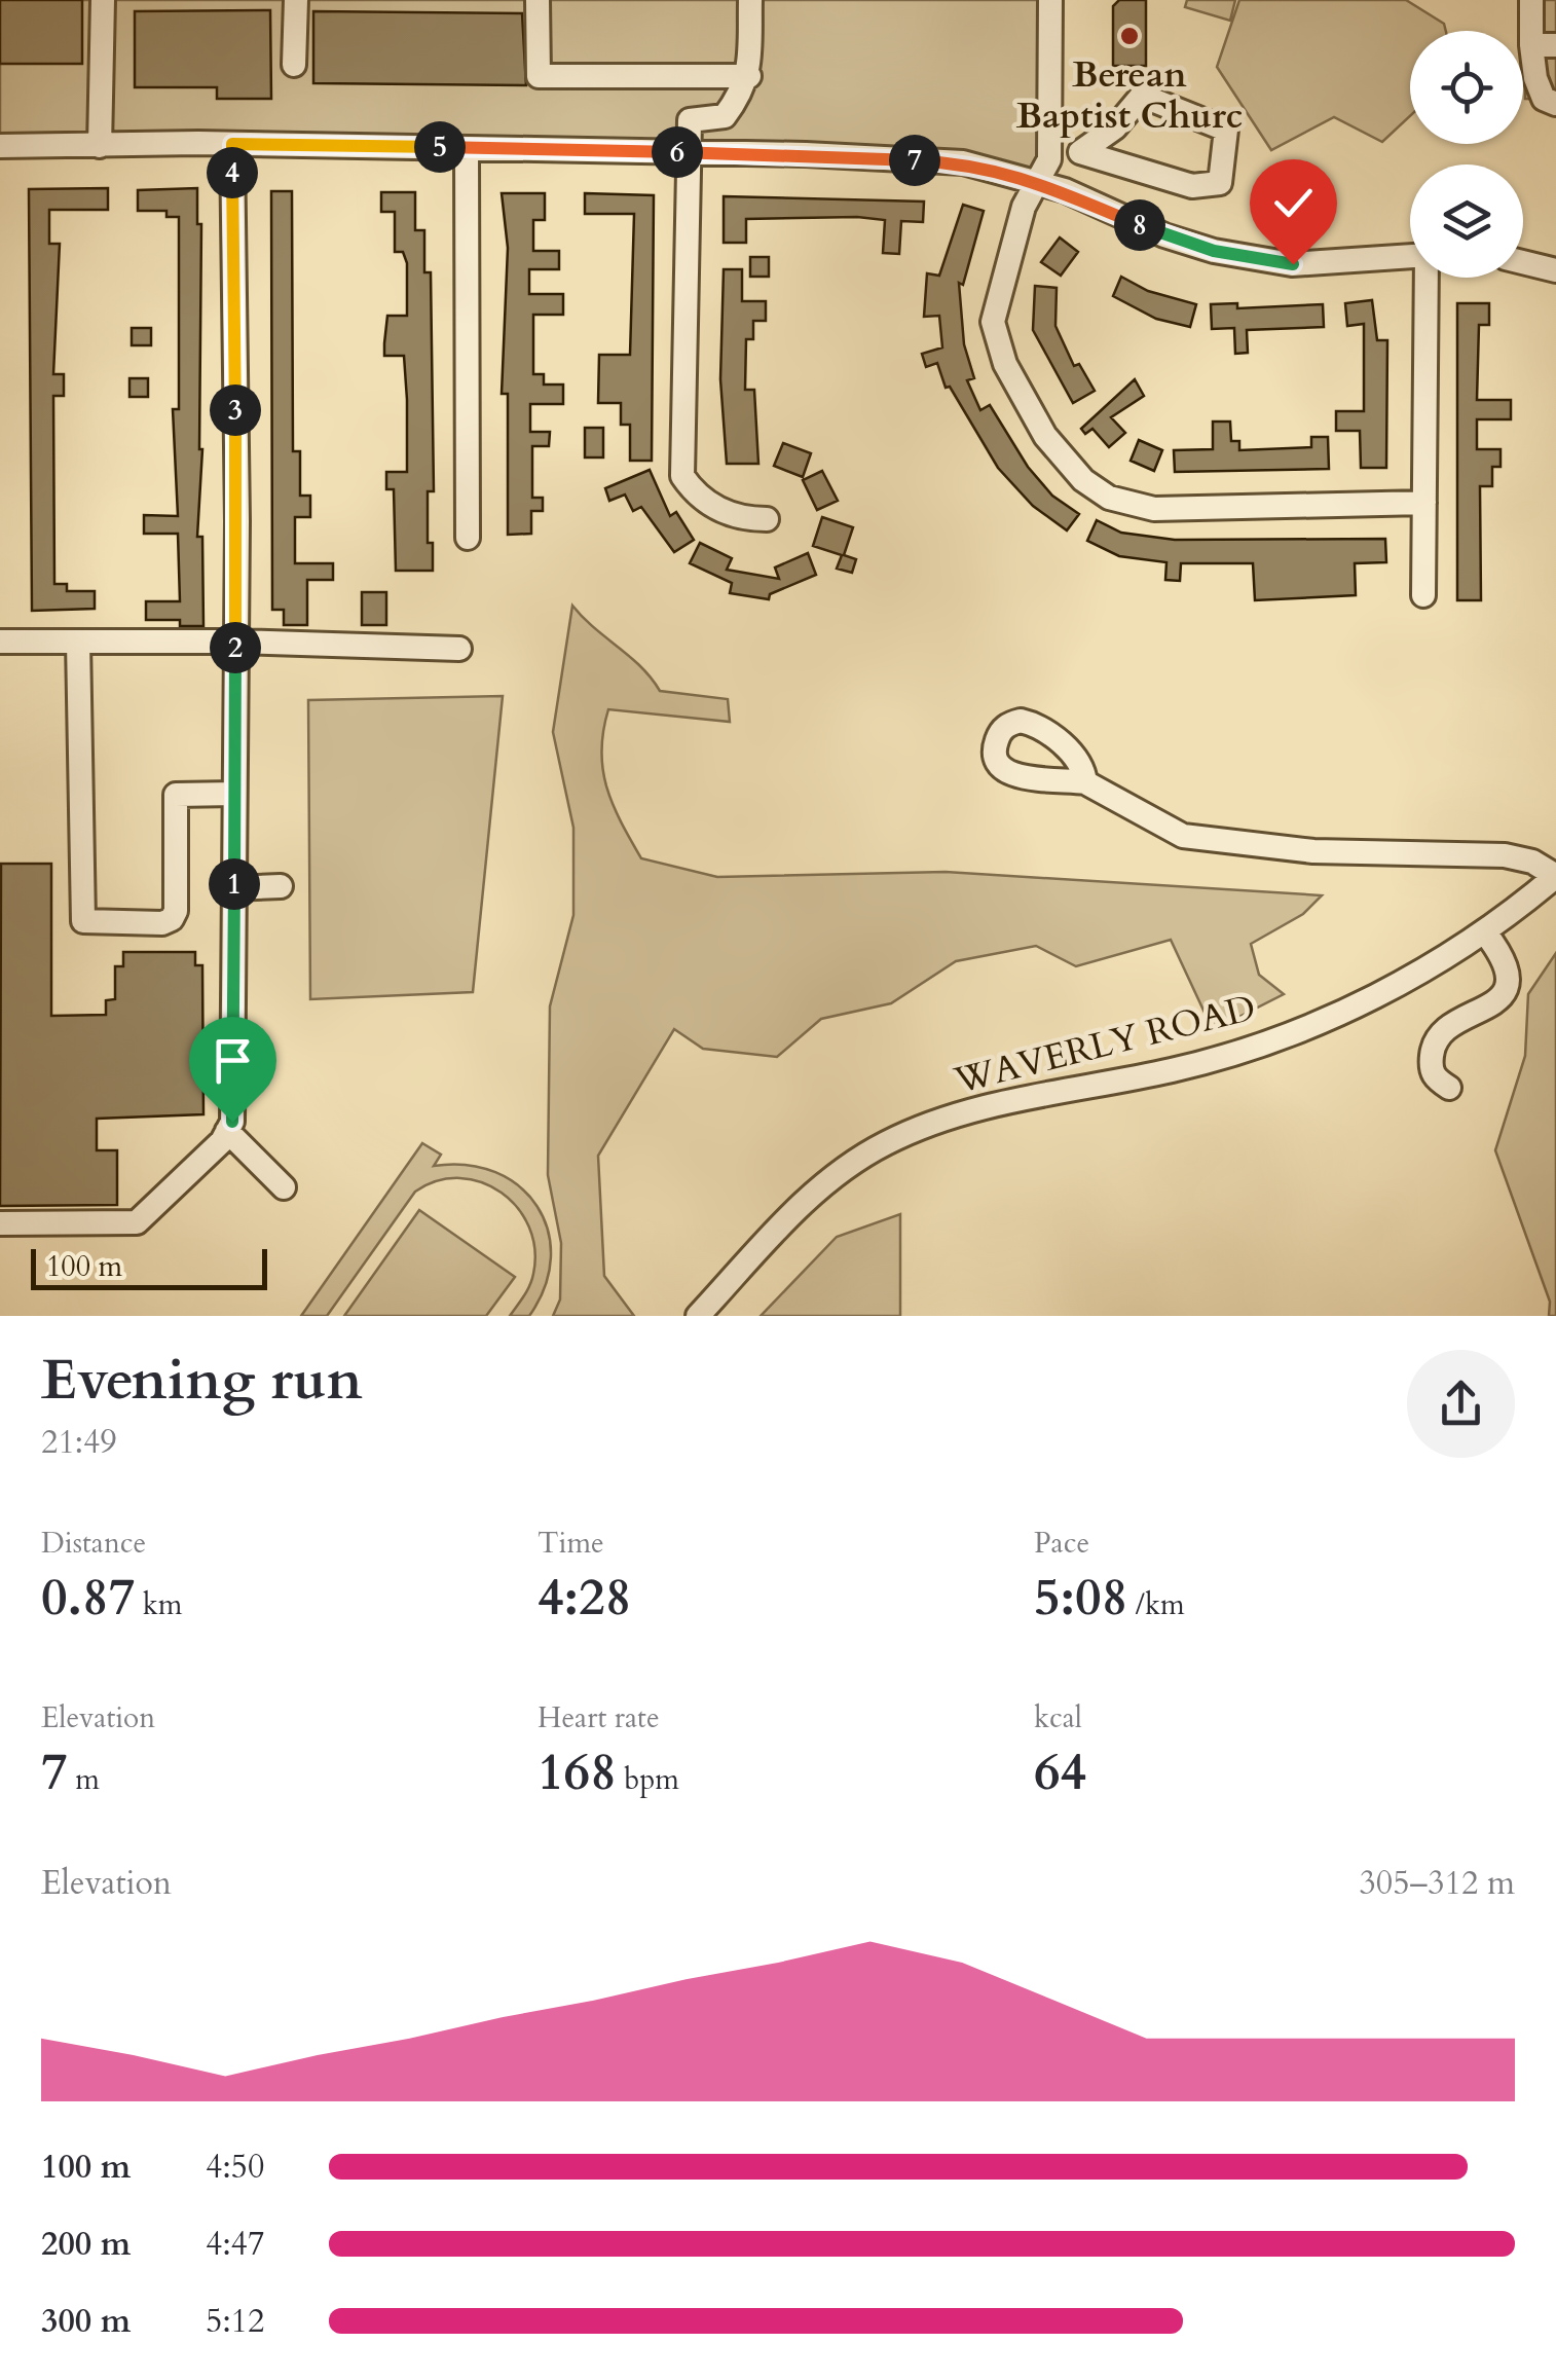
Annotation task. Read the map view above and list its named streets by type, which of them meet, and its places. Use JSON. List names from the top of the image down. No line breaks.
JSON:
{"streets":{"street":["WAVERLY ROAD"]},"places":["Berean Baptist Churc"],"scale_bar":"100 m","page":{"pins":["5","6","7","4","8","3","2","1"],"scale":"100 m","heading":["Evening run","21:49"],"stats":[["Distance","0.87 km"],["Time","4:28"],["Pace","5:08 /km"],["Elevation","7 m"],["Heart rate","168 bpm"],["kcal","64"]],"chart":["Elevation","305–312 m"],"list":[{"name":"100 m","note":"4:50"},{"name":"200 m","note":"4:47"},{"name":"300 m","note":"5:12"}]}}
